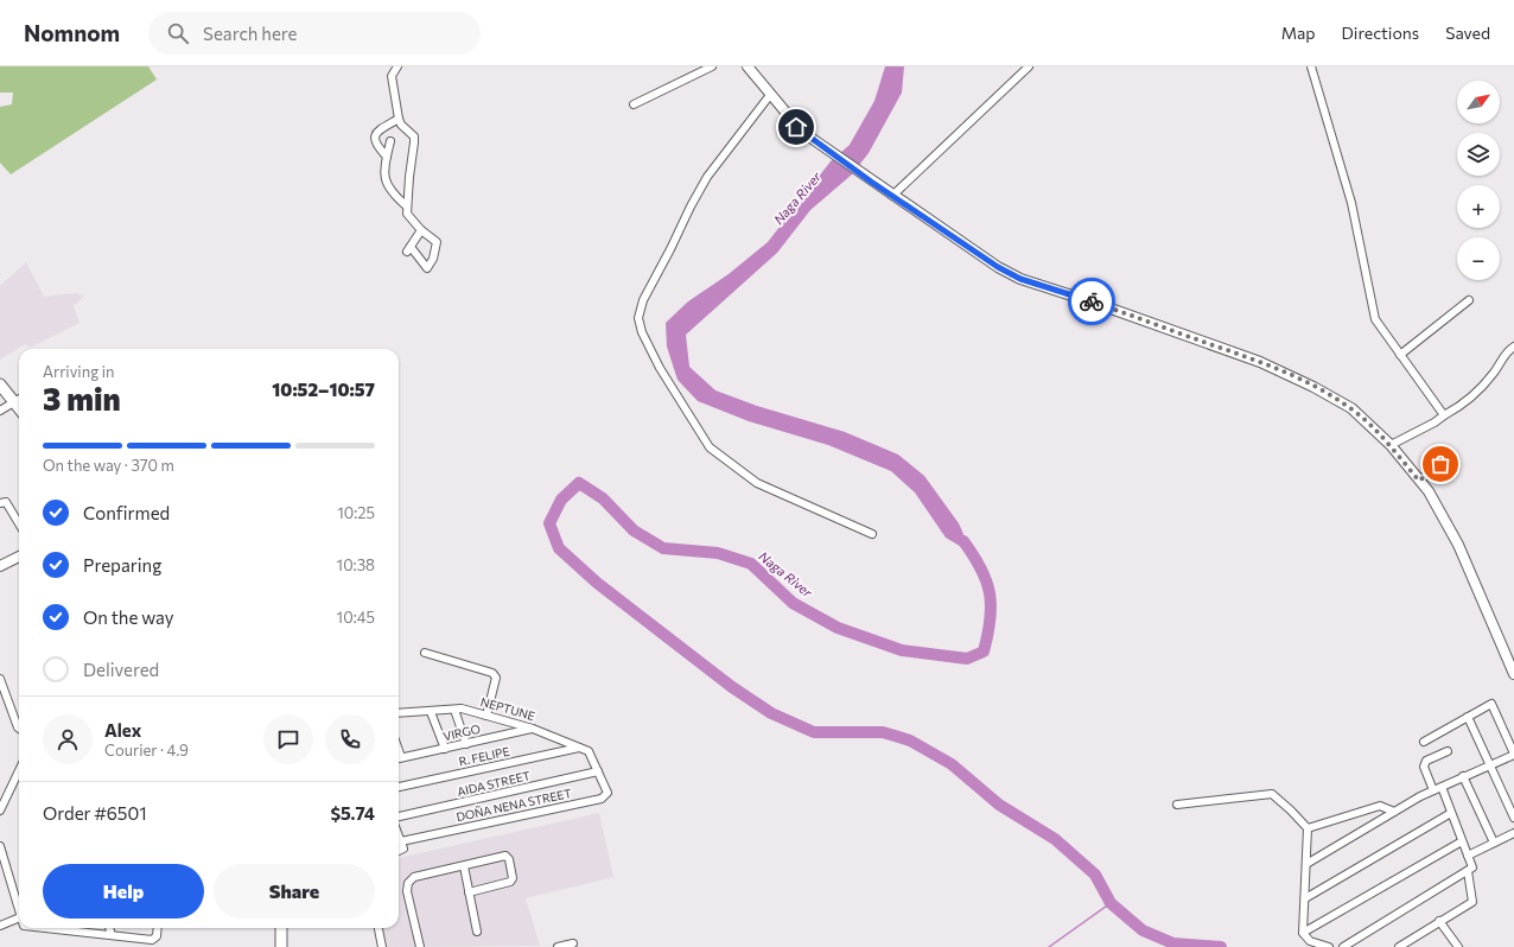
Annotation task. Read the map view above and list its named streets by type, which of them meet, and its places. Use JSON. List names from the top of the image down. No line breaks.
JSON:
{"streets":{"street":["NEPTUNE","VIRGO","R. FELIPE","AIDA STREET","DOÑA NENA STREET"]},"crossings":[["NEPTUNE","VIRGO"],["NEPTUNE","R. FELIPE"],["NEPTUNE","AIDA STREET"],["NEPTUNE","DOÑA NENA STREET"],["AIDA STREET","DOÑA NENA STREET"]],"water":["Naga River"],"north":"top right","page":{"header":"Nomnom","search":"Search here","nav":["Map","Directions","Saved"],"map_buttons":["+","−"],"heading":["3 min","Arriving in","10:52–10:57"],"panel":["Alex","Courier · 4.9","Order #6501","$5.74"],"bar":"On the way · 370 m","list":[["Confirmed","10:25"],["Preparing","10:38"],["On the way","10:45"],"Delivered"],"buttons":["Help","Share"]}}
